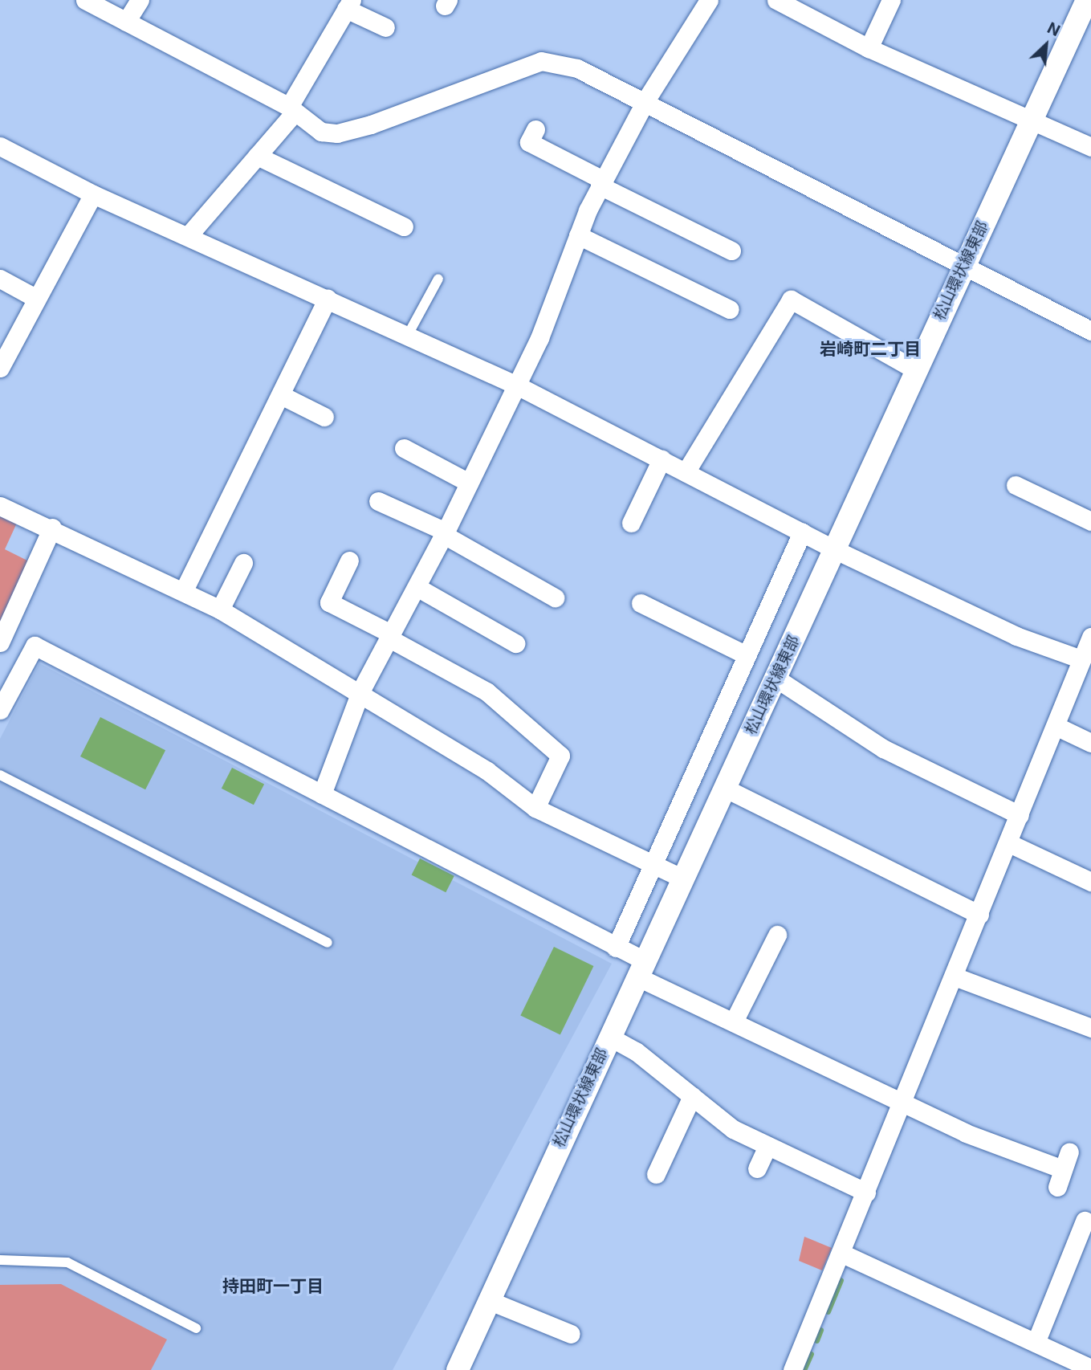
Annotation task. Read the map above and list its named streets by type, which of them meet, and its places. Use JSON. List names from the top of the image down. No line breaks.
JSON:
{"streets":{"street":["松山環状線東部"]},"districts":["岩崎町二丁目","持田町一丁目"],"north":"top right"}
